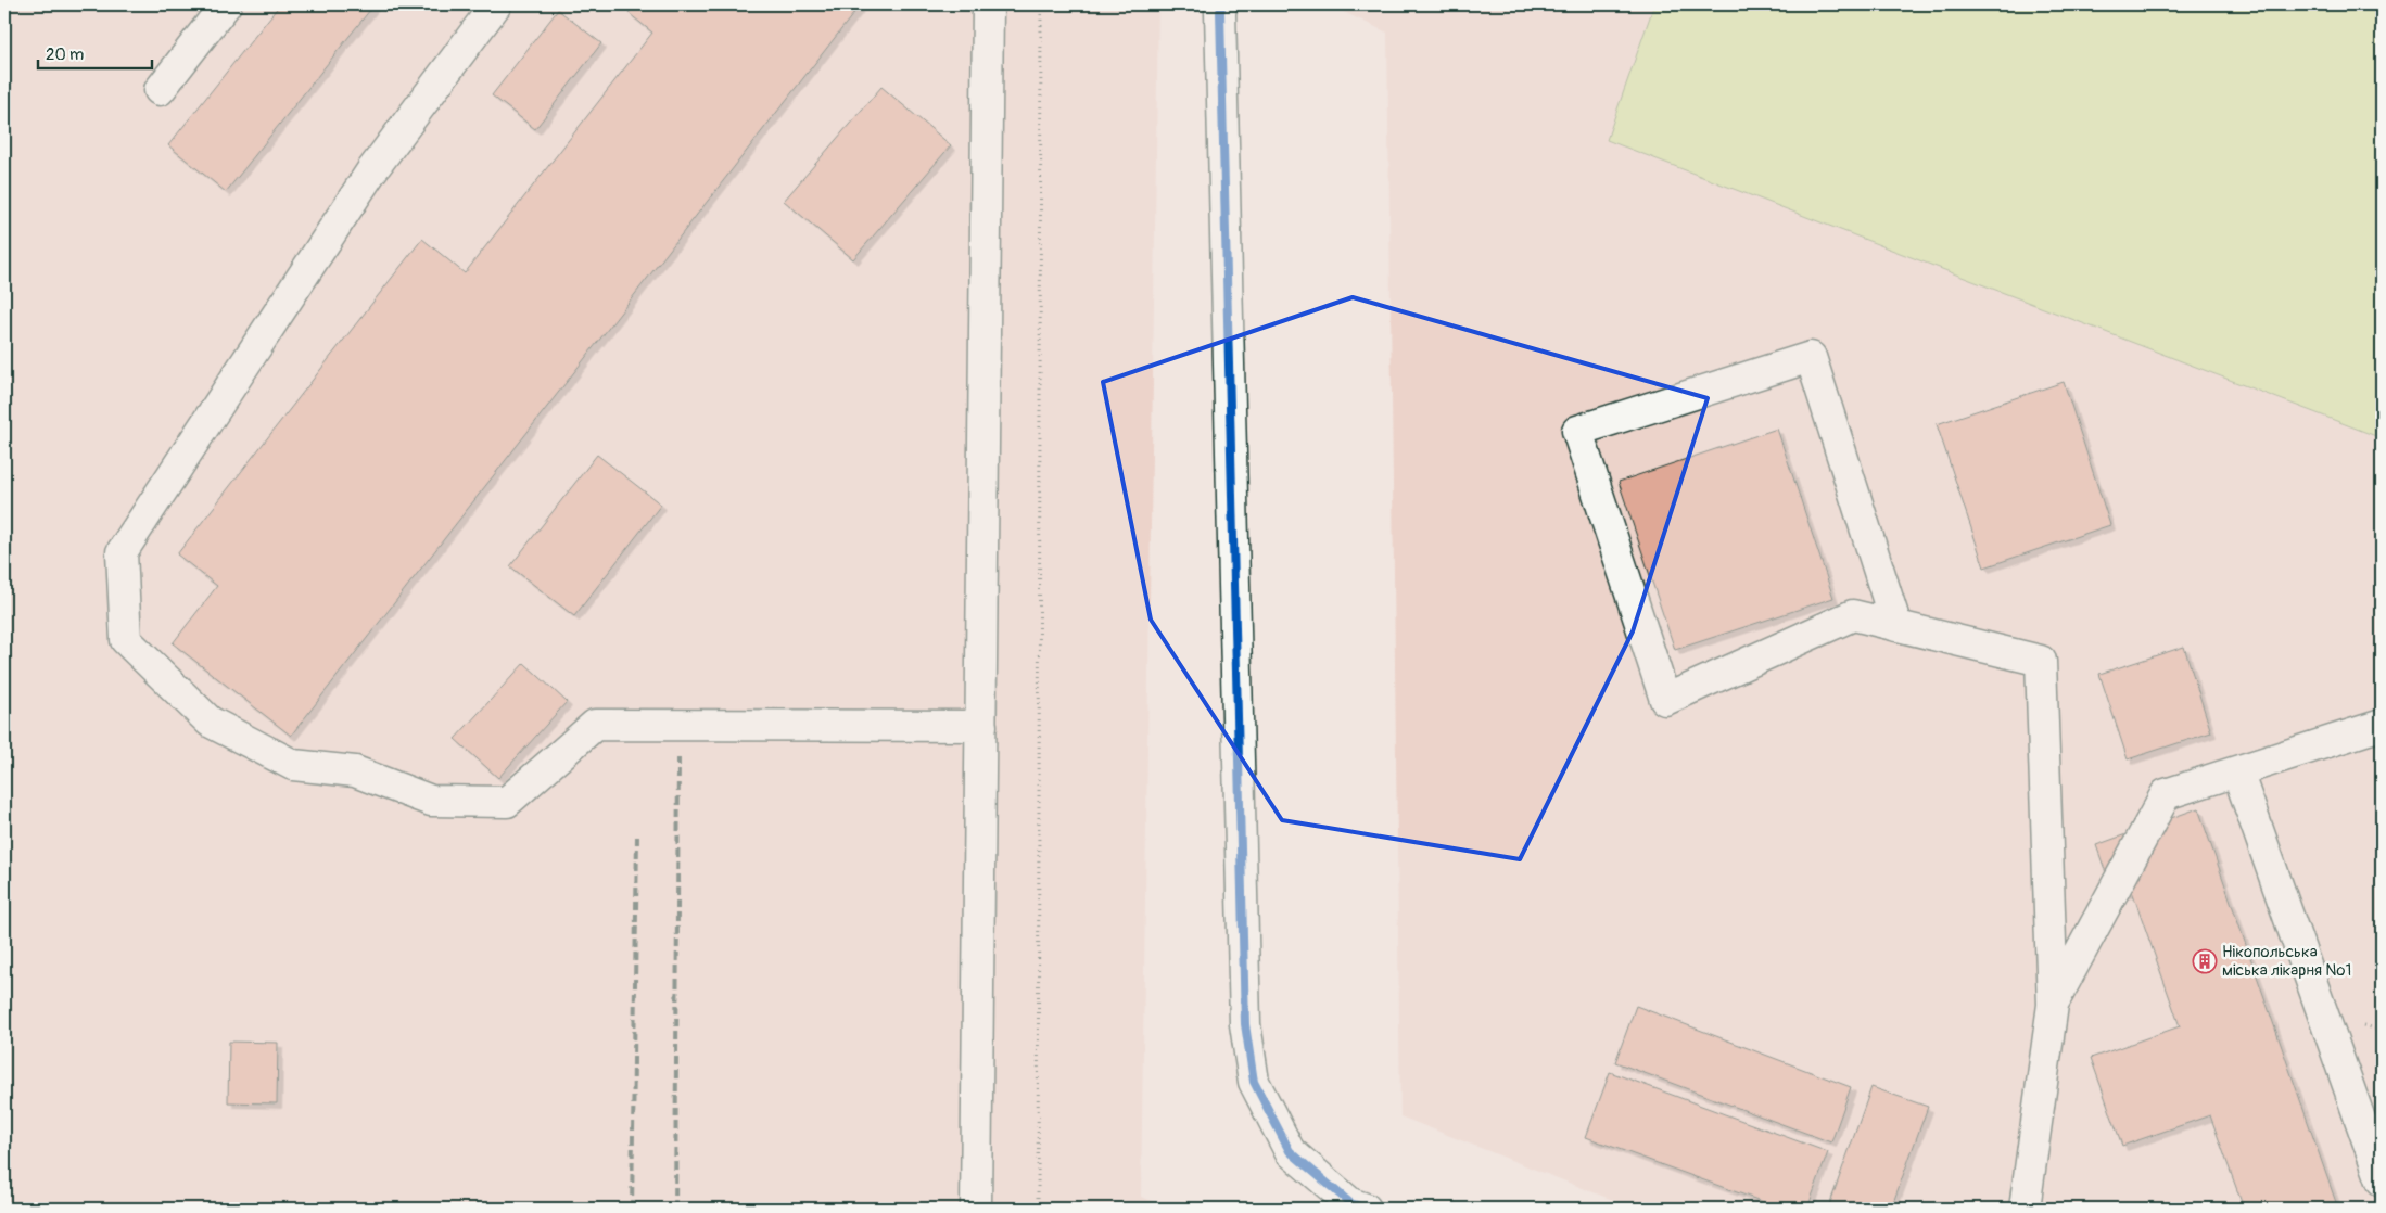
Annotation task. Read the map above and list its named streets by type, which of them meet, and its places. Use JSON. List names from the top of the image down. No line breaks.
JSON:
{"places":{"building":["Нікопольська міська лікарня №1"]},"scale_bar":"20 m"}
